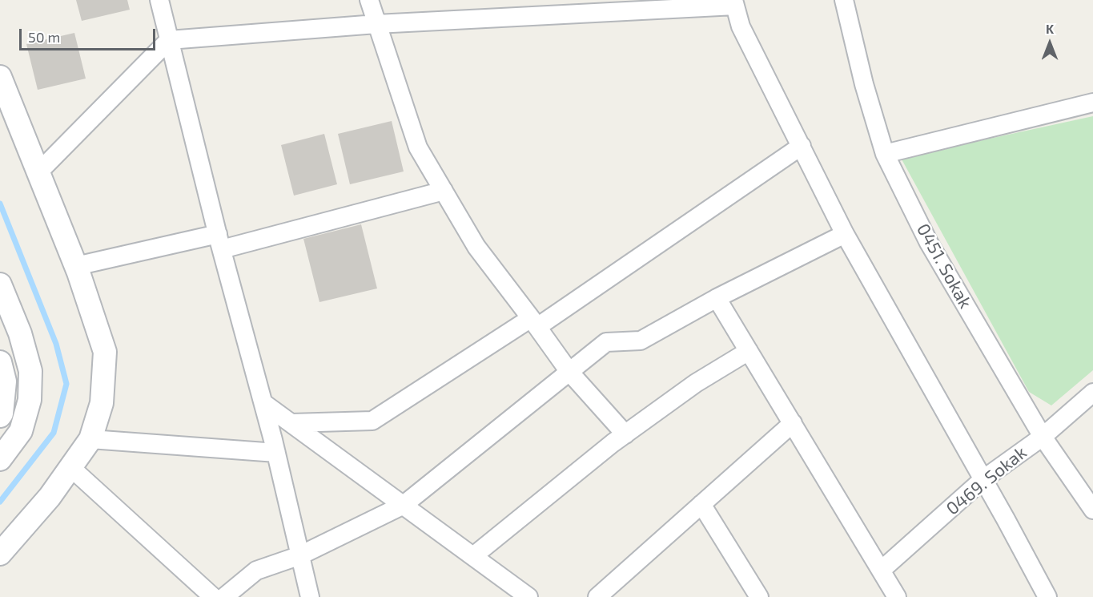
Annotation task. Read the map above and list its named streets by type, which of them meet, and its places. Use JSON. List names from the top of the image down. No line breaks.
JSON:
{"streets":{"street":["0451. Sokak","0469. Sokak"]},"crossings":[["0451. Sokak","0469. Sokak"]],"scale_bar":"50 m","north":"top"}
